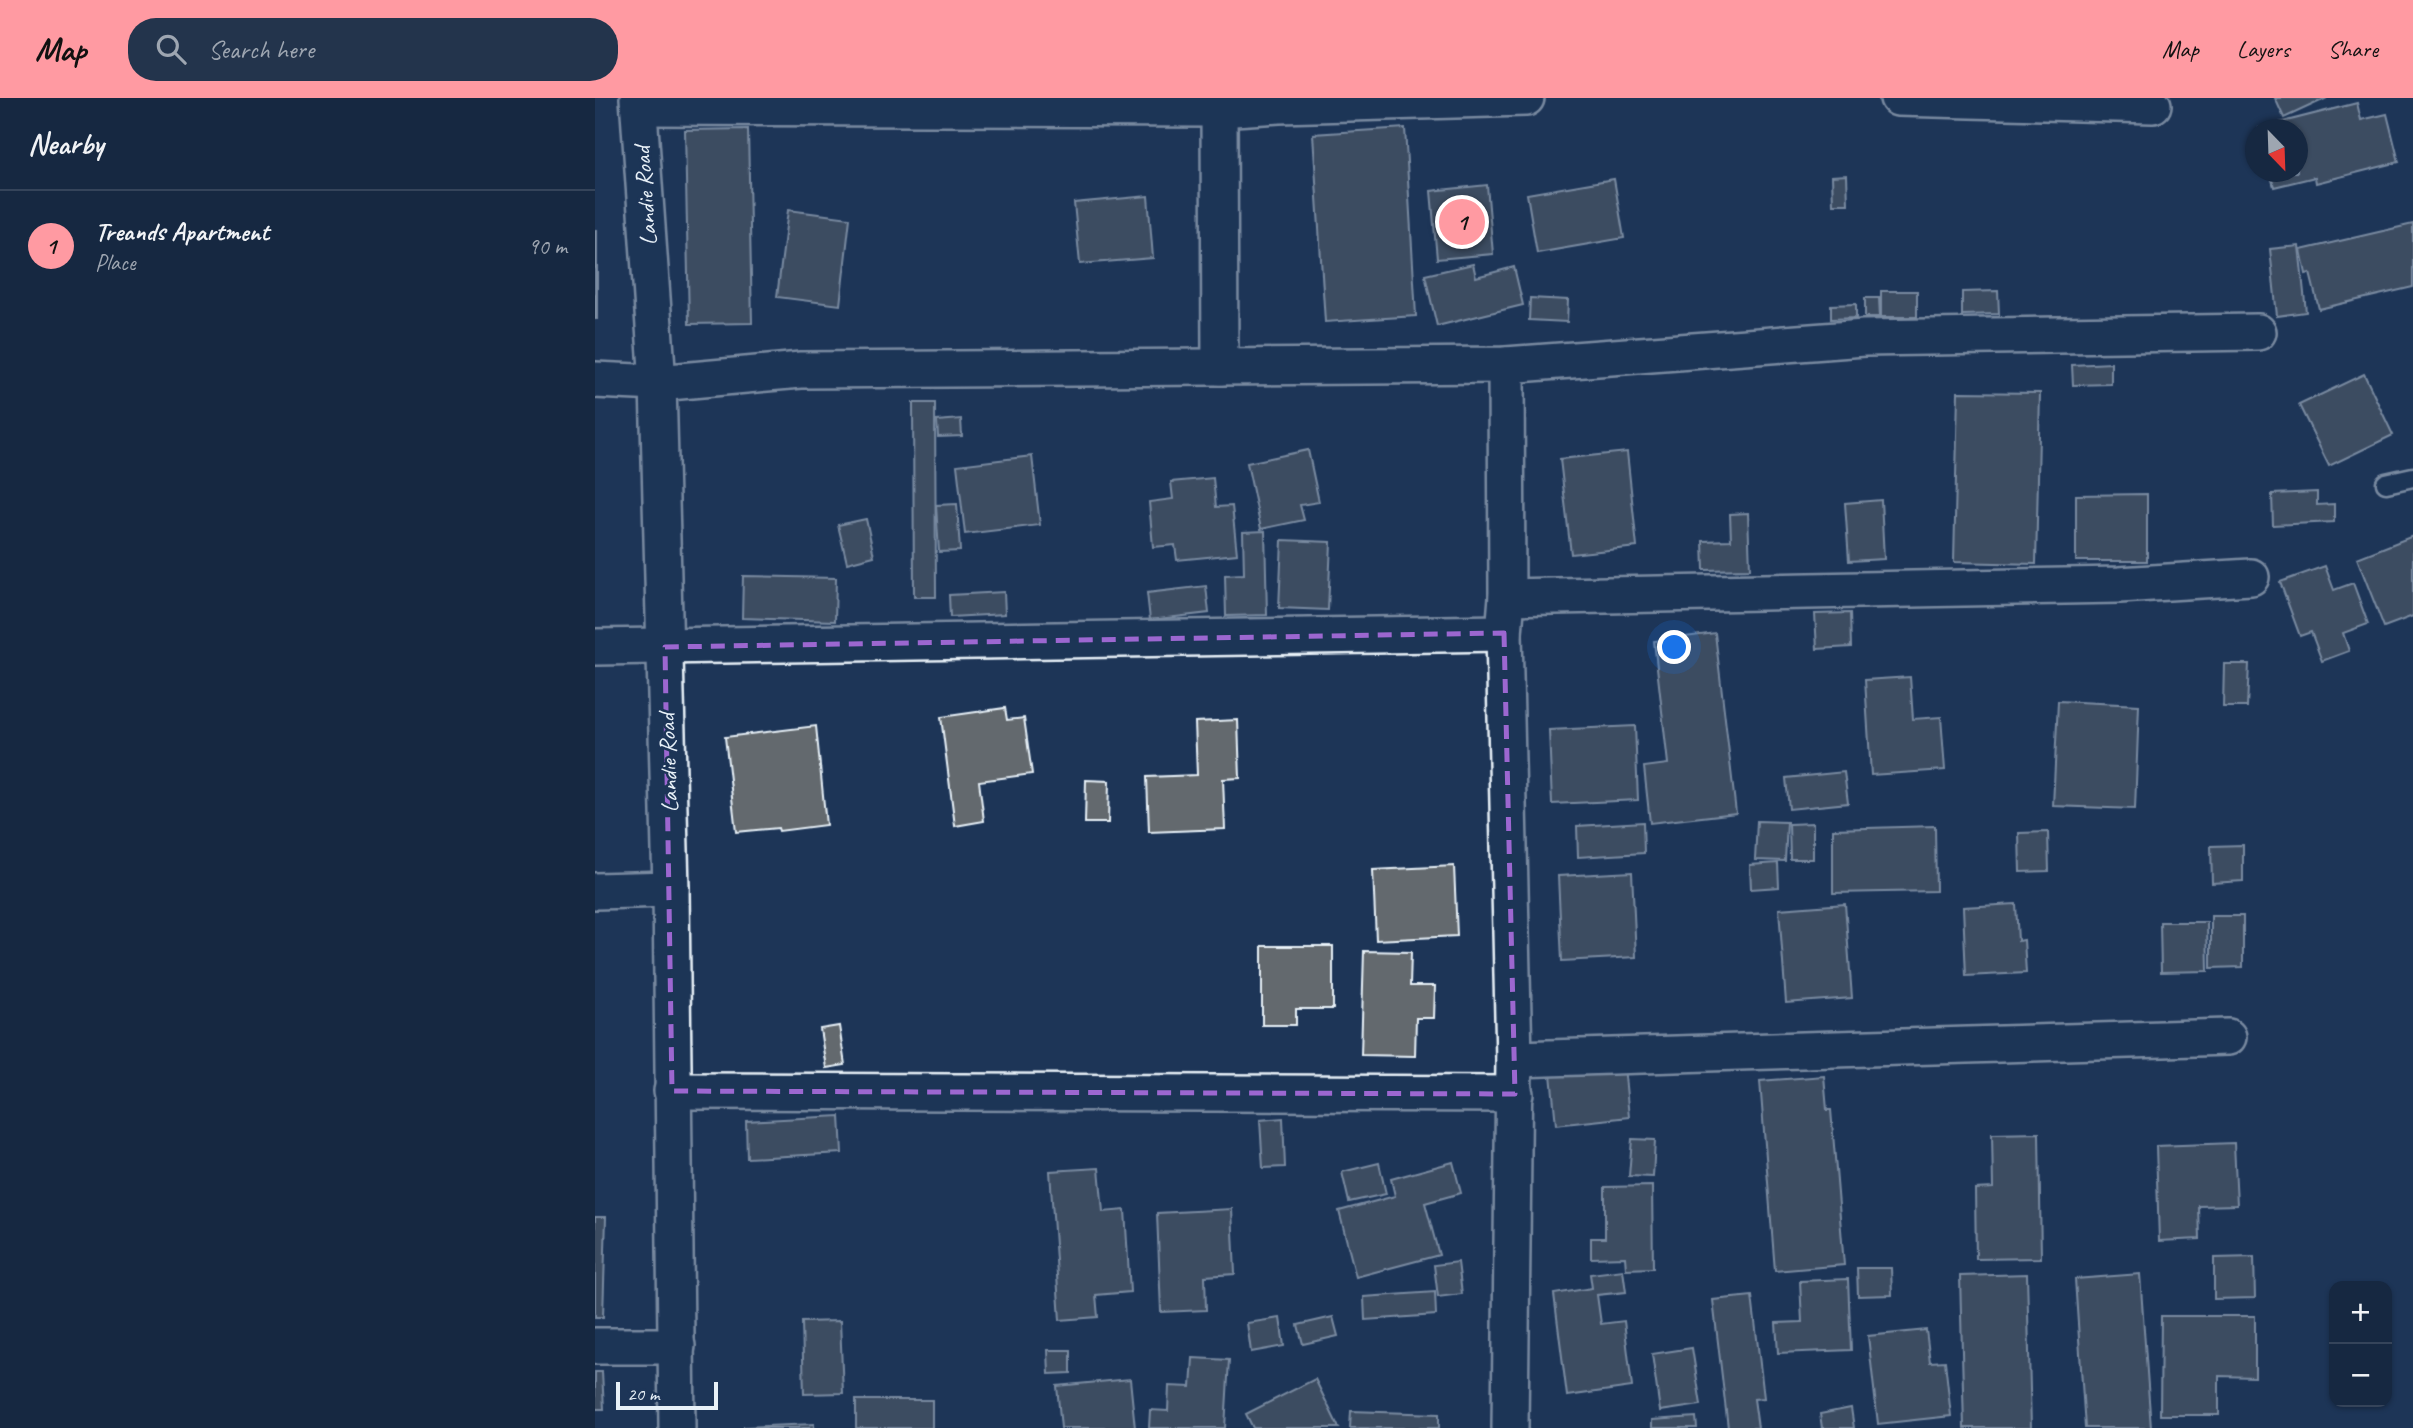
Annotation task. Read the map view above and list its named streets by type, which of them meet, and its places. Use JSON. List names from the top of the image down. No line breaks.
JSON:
{"streets":{"street":["Landie Road"]},"scale_bar":"20 m","north":"bottom right","page":{"header":"Map","search":"Search here","nav":["Map","Layers","Share"],"heading":"Nearby","list":[{"mark":"1","name":"Treands Apartment","note":"Place","value":"90 m"}],"pins":"1","map_buttons":["+","−"],"scale":"20 m"}}
